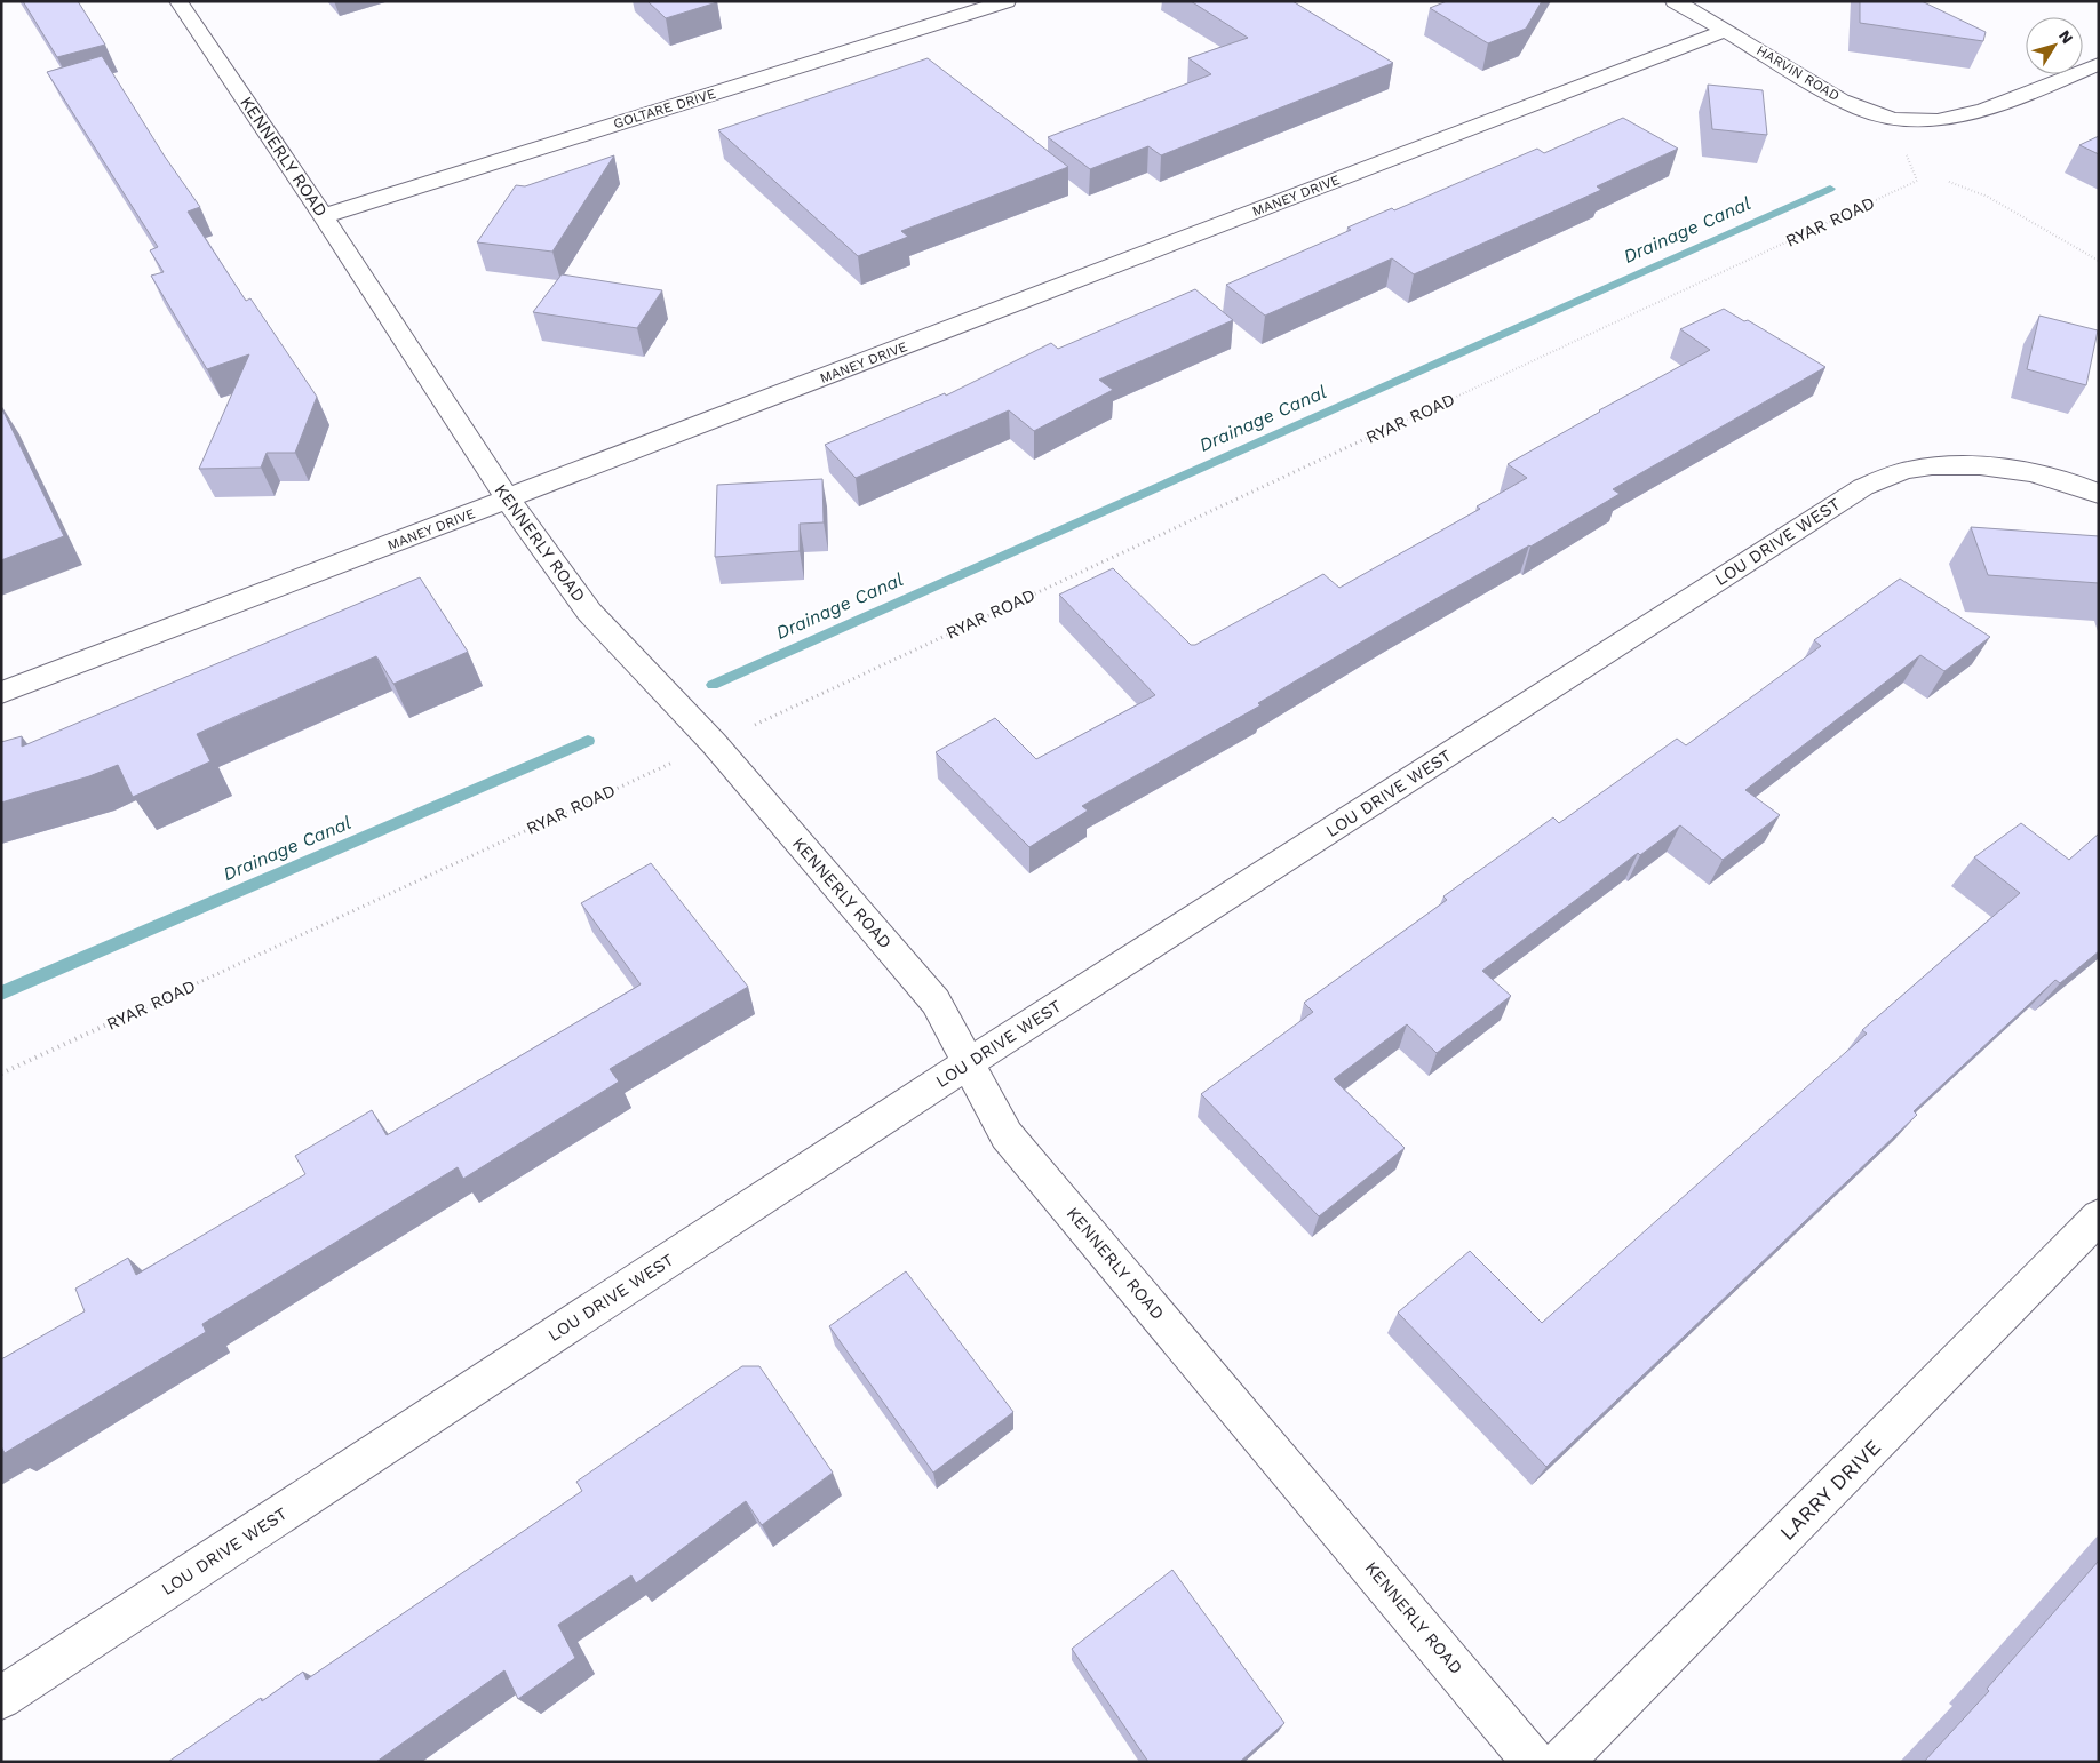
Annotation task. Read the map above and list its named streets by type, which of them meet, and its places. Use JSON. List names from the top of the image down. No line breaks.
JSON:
{"streets":{"street":["HARVIN ROAD","GOLTARE DRIVE","KENNERLY ROAD","MANEY DRIVE","LOU DRIVE WEST","LARRY DRIVE"],"path":["RYAR ROAD"]},"crossings":[["HARVIN ROAD","MANEY DRIVE"],["HARVIN ROAD","RYAR ROAD"],["GOLTARE DRIVE","KENNERLY ROAD"],["KENNERLY ROAD","MANEY DRIVE"],["KENNERLY ROAD","RYAR ROAD"],["KENNERLY ROAD","LOU DRIVE WEST"]],"water":["Drainage Canal"],"north":"top right"}
